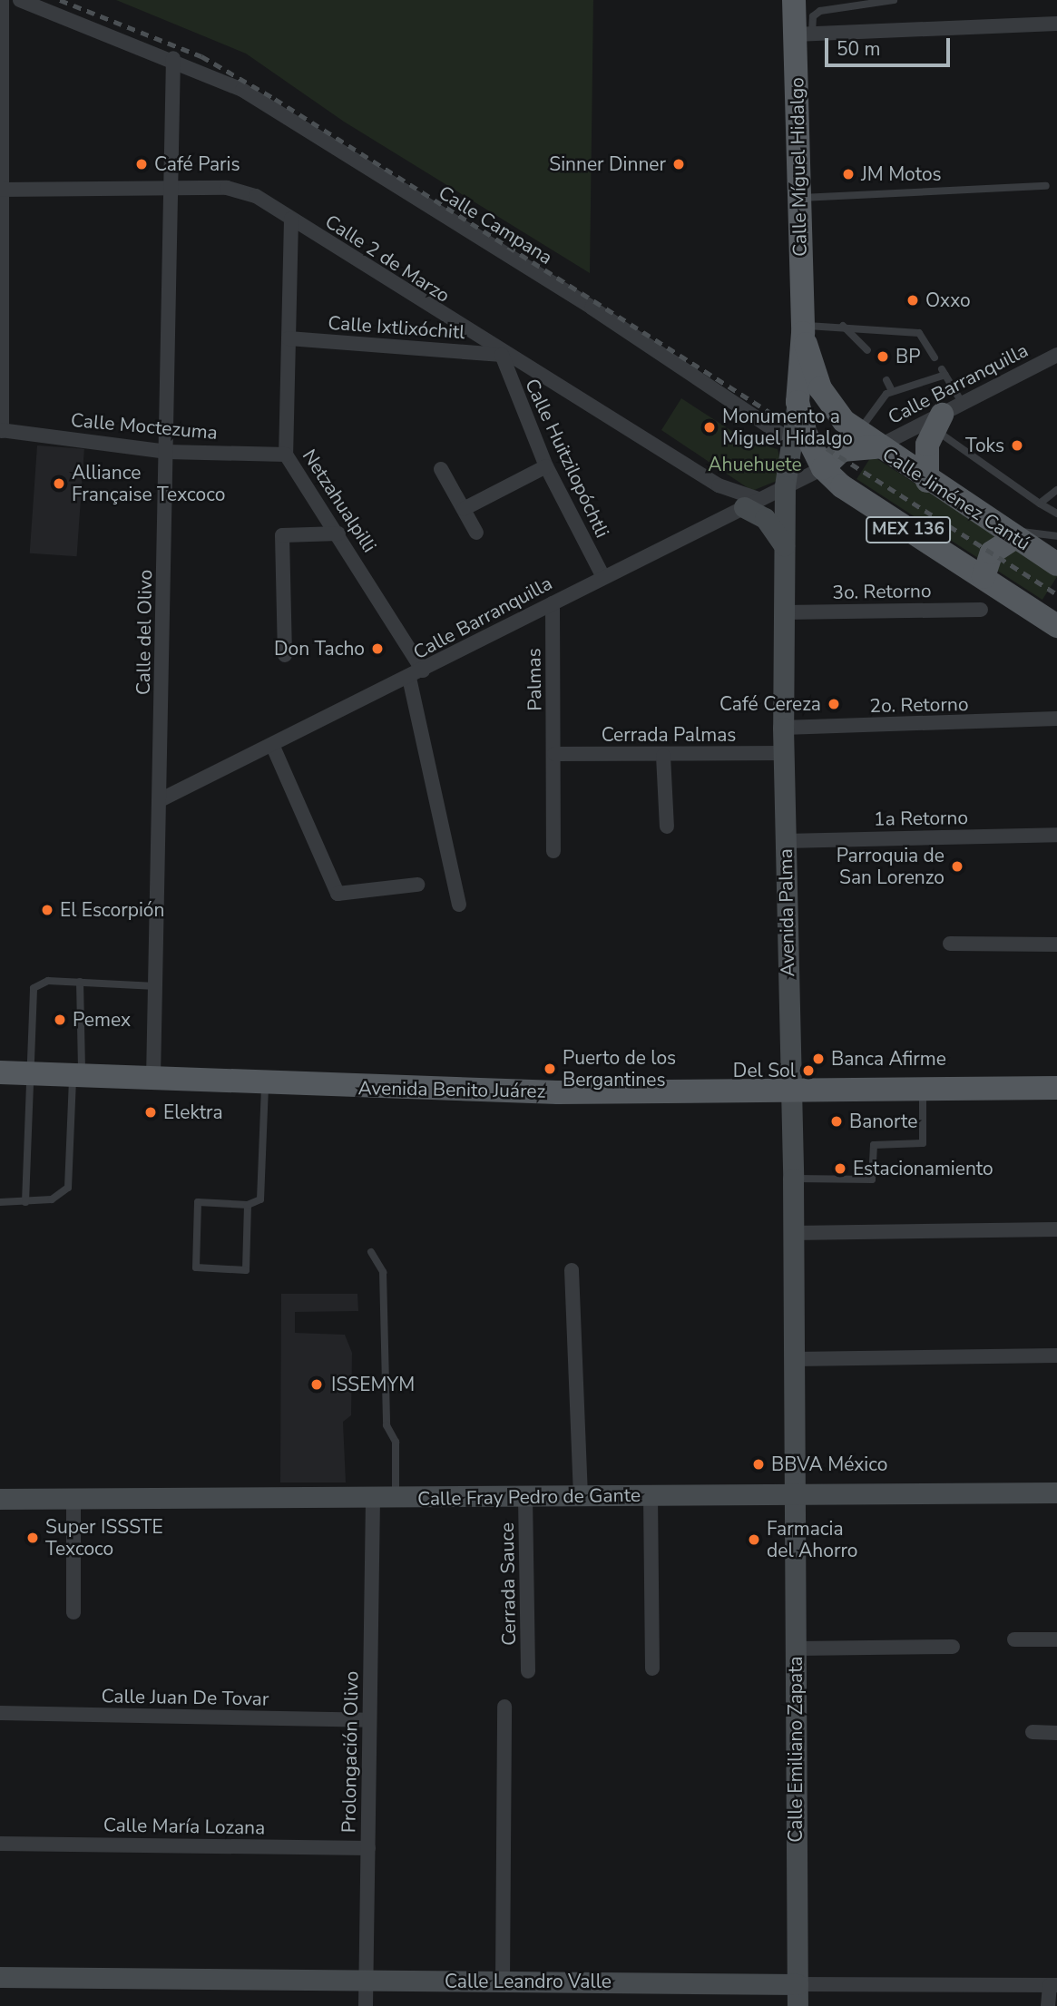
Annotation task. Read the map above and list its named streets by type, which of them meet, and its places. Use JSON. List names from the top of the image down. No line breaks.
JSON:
{"streets":{"main road":["Calle Míguel Hidalgo","Calle Jiménez Cantú","MEX 136","Avenida Palma","Avenida Benito Juárez","Calle Fray Pedro de Gante","Calle Emiliano Zapata","Calle Leandro Valle"],"street":["Calle Campana","Calle 2 de Marzo","Calle Ixtlixóchitl","Calle Barranquilla","Calle Moctezuma","Calle Huitzilopóchtli","Netzahualpilli","3o. Retorno","Calle del Olivo","Palmas","2o. Retorno","Cerrada Palmas","1a Retorno","Cerrada Sauce","Calle Juan De Tovar","Prolongación Olivo","Calle María Lozana"]},"crossings":[["Calle Míguel Hidalgo","Calle Jiménez Cantú"],["Calle Míguel Hidalgo","Avenida Palma"],["Calle Campana","Calle del Olivo"],["Calle Campana","Avenida Palma"],["Calle 2 de Marzo","Calle Ixtlixóchitl"],["Calle 2 de Marzo","Calle Barranquilla"],["Calle 2 de Marzo","Calle Huitzilopóchtli"],["Calle 2 de Marzo","Netzahualpilli"],["Calle 2 de Marzo","Calle del Olivo"],["Calle Ixtlixóchitl","Calle Huitzilopóchtli"],["Calle Ixtlixóchitl","Netzahualpilli"],["Calle Barranquilla","Calle Huitzilopóchtli"],["Calle Barranquilla","Calle Jiménez Cantú"],["Calle Barranquilla","Netzahualpilli"],["Calle Barranquilla","MEX 136"],["Calle Barranquilla","Calle del Olivo"],["Calle Barranquilla","Palmas"],["Calle Barranquilla","Avenida Palma"],["Calle Moctezuma","Netzahualpilli"],["Calle Moctezuma","Calle del Olivo"],["Calle Jiménez Cantú","Avenida Palma"],["MEX 136","Avenida Palma"],["3o. Retorno","Avenida Palma"],["Calle del Olivo","Avenida Benito Juárez"],["Palmas","Cerrada Palmas"],["2o. Retorno","Avenida Palma"],["Cerrada Palmas","Avenida Palma"],["1a Retorno","Avenida Palma"],["Avenida Palma","Avenida Benito Juárez"],["Avenida Palma","Calle Fray Pedro de Gante"],["Avenida Palma","Calle Emiliano Zapata"],["Calle Fray Pedro de Gante","Cerrada Sauce"],["Calle Fray Pedro de Gante","Calle Emiliano Zapata"],["Calle Fray Pedro de Gante","Prolongación Olivo"],["Calle Juan De Tovar","Prolongación Olivo"],["Calle Emiliano Zapata","Calle Leandro Valle"],["Prolongación Olivo","Calle María Lozana"],["Prolongación Olivo","Calle Leandro Valle"]],"parks":["Ahuehuete"],"places":["Café Paris","Sinner Dinner","JM Motos","Oxxo","BP","Monumento a Miguel Hidalgo","Toks","Alliance Française Texcoco","Don Tacho","Café Cereza","Parroquia de San Lorenzo","El Escorpión","Pemex","Banca Afirme","Puerto de los Bergantines","Del Sol","Elektra","Banorte","Estacionamiento","ISSEMYM","BBVA México","Super ISSSTE Texcoco","Farmacia del Ahorro"],"scale_bar":"50 m"}
